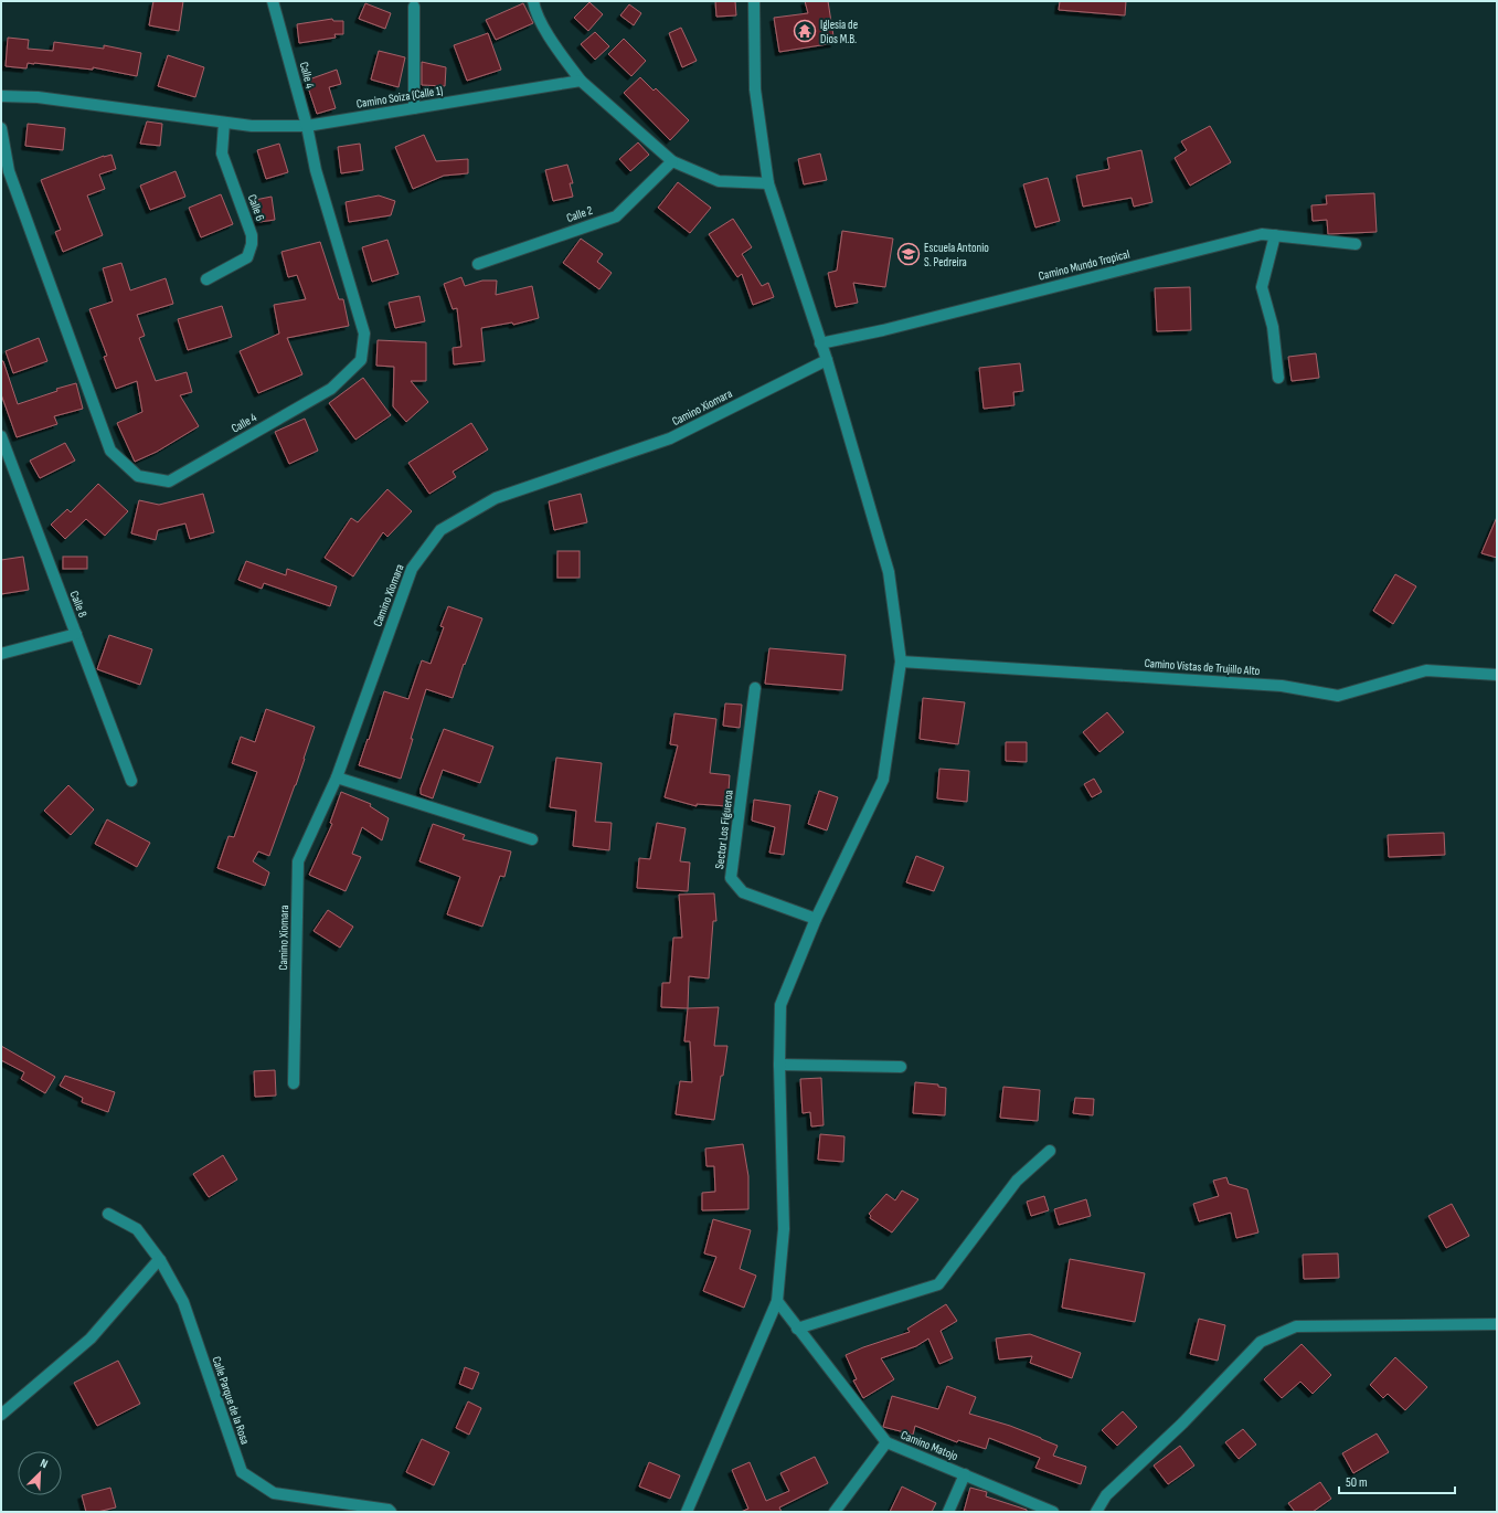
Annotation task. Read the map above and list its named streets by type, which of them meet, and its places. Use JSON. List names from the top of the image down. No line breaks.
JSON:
{"streets":{"street":["Calle 4","Camino Soiza (Calle 1)","Calle 6","Calle 2","Camino Mundo Tropical","Camino Xiomara","Calle 8","Camino Vistas de Trujillo Alto","Sector Los Figueroa","Calle Parque de la Rosa","Camino Matojo"]},"crossings":[["Calle 4","Camino Soiza (Calle 1)"],["Camino Soiza (Calle 1)","Calle 6"]],"places":{"temple":["Iglesia de Dios M.B."],"school or university":["Escuela Antonio S. Pedreira"]},"scale_bar":"50 m","north":"top right"}
